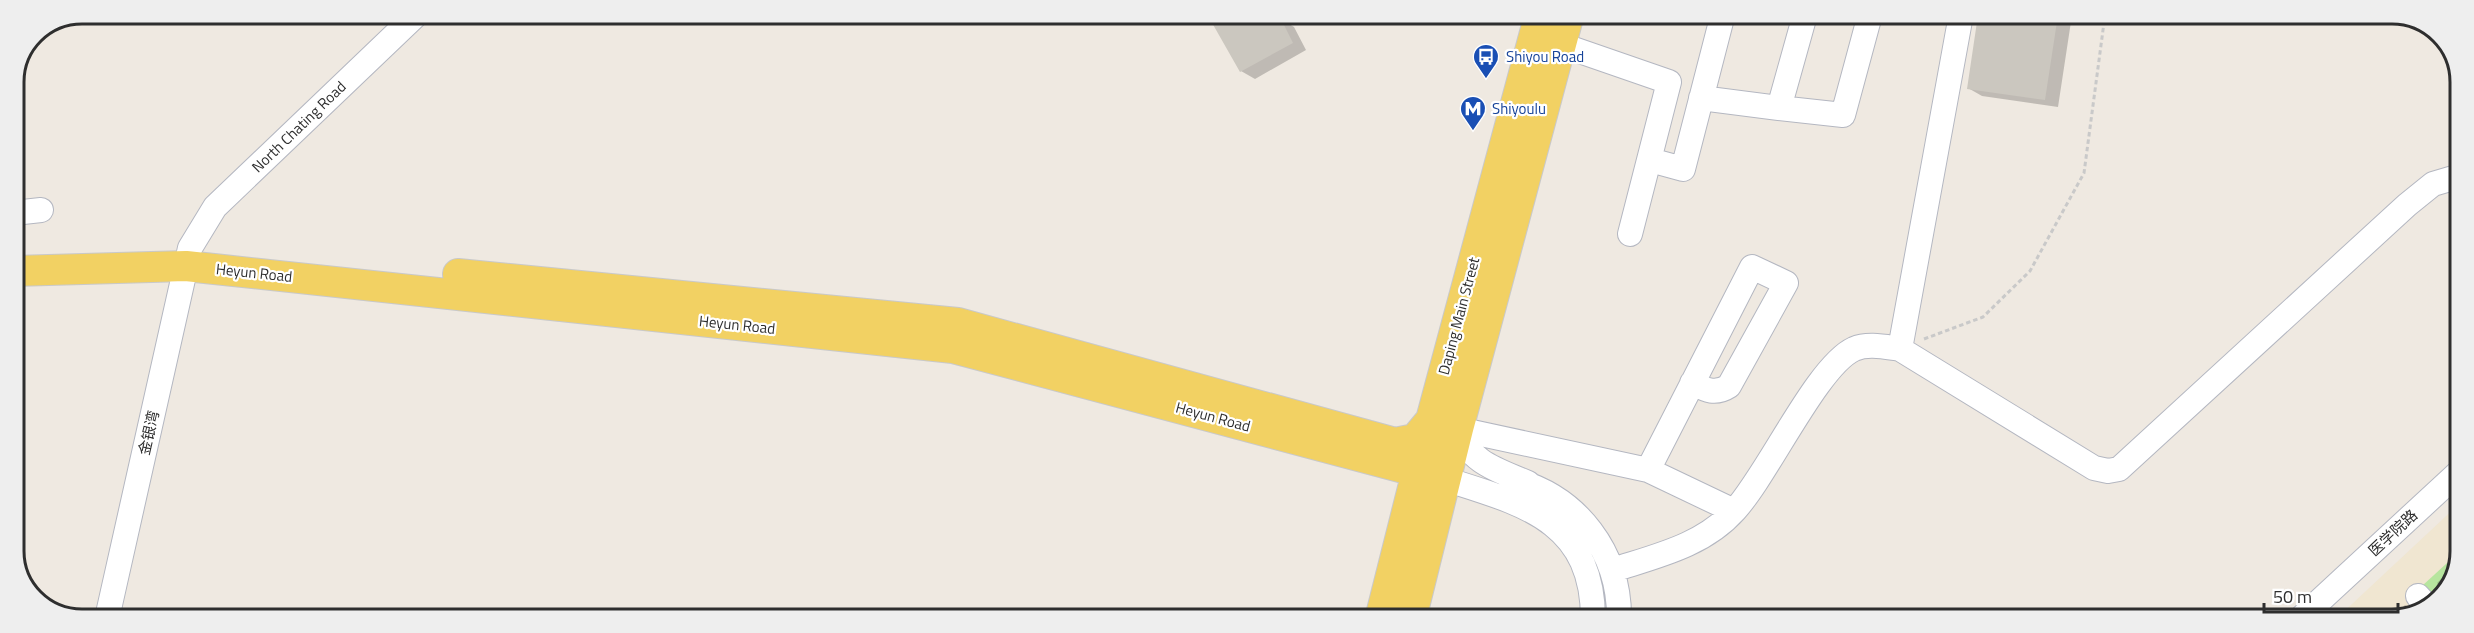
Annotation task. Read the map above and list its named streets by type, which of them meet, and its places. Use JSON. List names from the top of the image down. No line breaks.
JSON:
{"streets":{"main road":["Heyun Road","Daping Main Street"],"street":["North Chating Road","金银湾","医学院路"]},"crossings":[["North Chating Road","Heyun Road"],["North Chating Road","金银湾"],["Heyun Road","Daping Main Street"],["Heyun Road","金银湾"]],"places":{"bus stop":["Shiyou Road"],"metro station":["Shiyoulu"]},"scale_bar":"50 m"}
